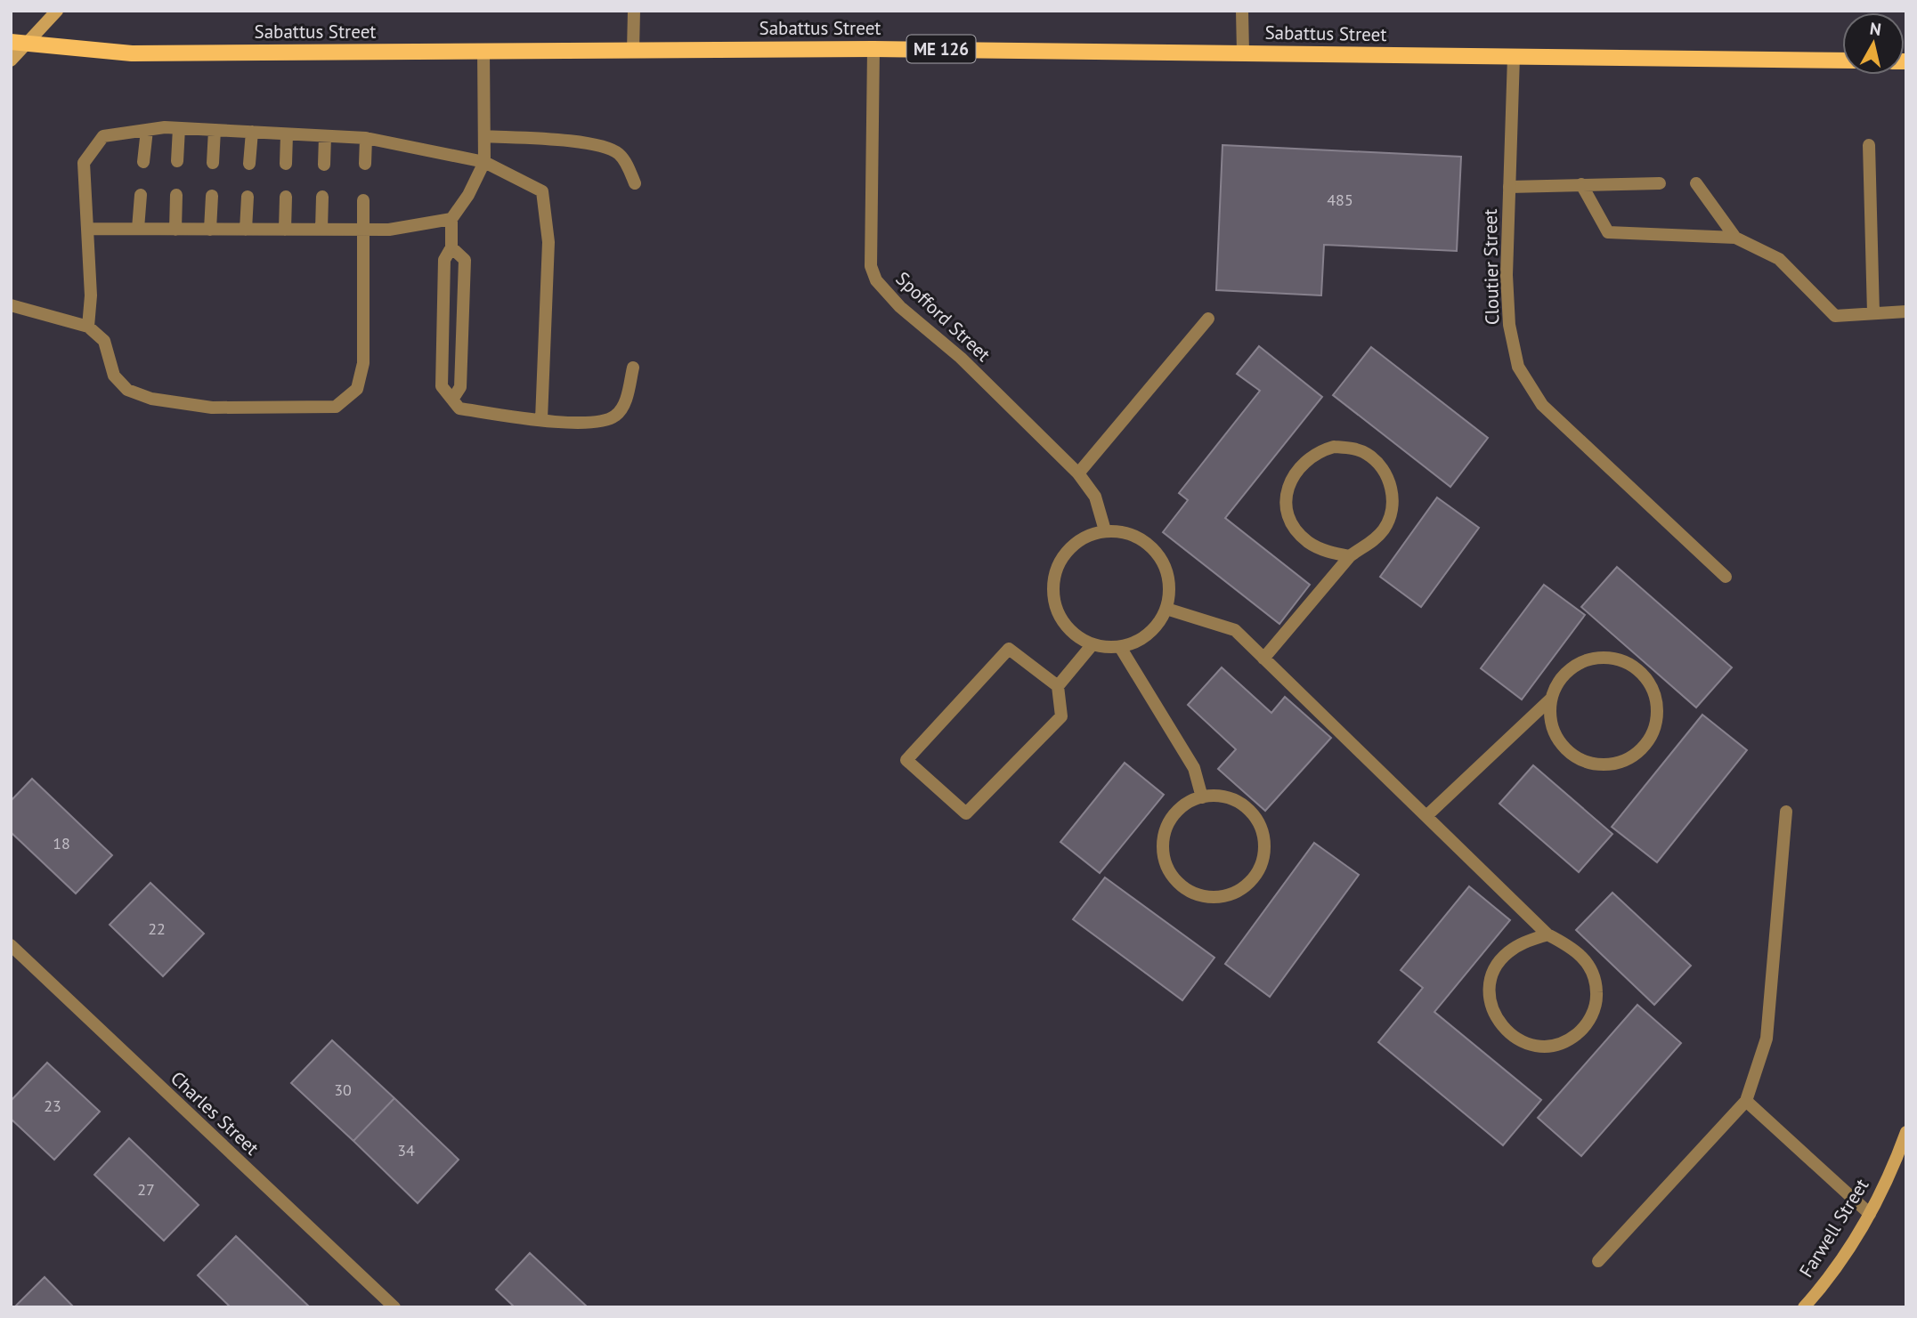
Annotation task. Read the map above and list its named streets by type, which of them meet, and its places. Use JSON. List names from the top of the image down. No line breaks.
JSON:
{"streets":{"main road":["Sabattus Street","ME 126","Farwell Street"],"street":["Cloutier Street","Spofford Street","Charles Street"]},"crossings":[["Sabattus Street","Cloutier Street"],["Sabattus Street","Spofford Street"]],"house_numbers":["485","18","22","30","23","34","27"],"north":"top"}
